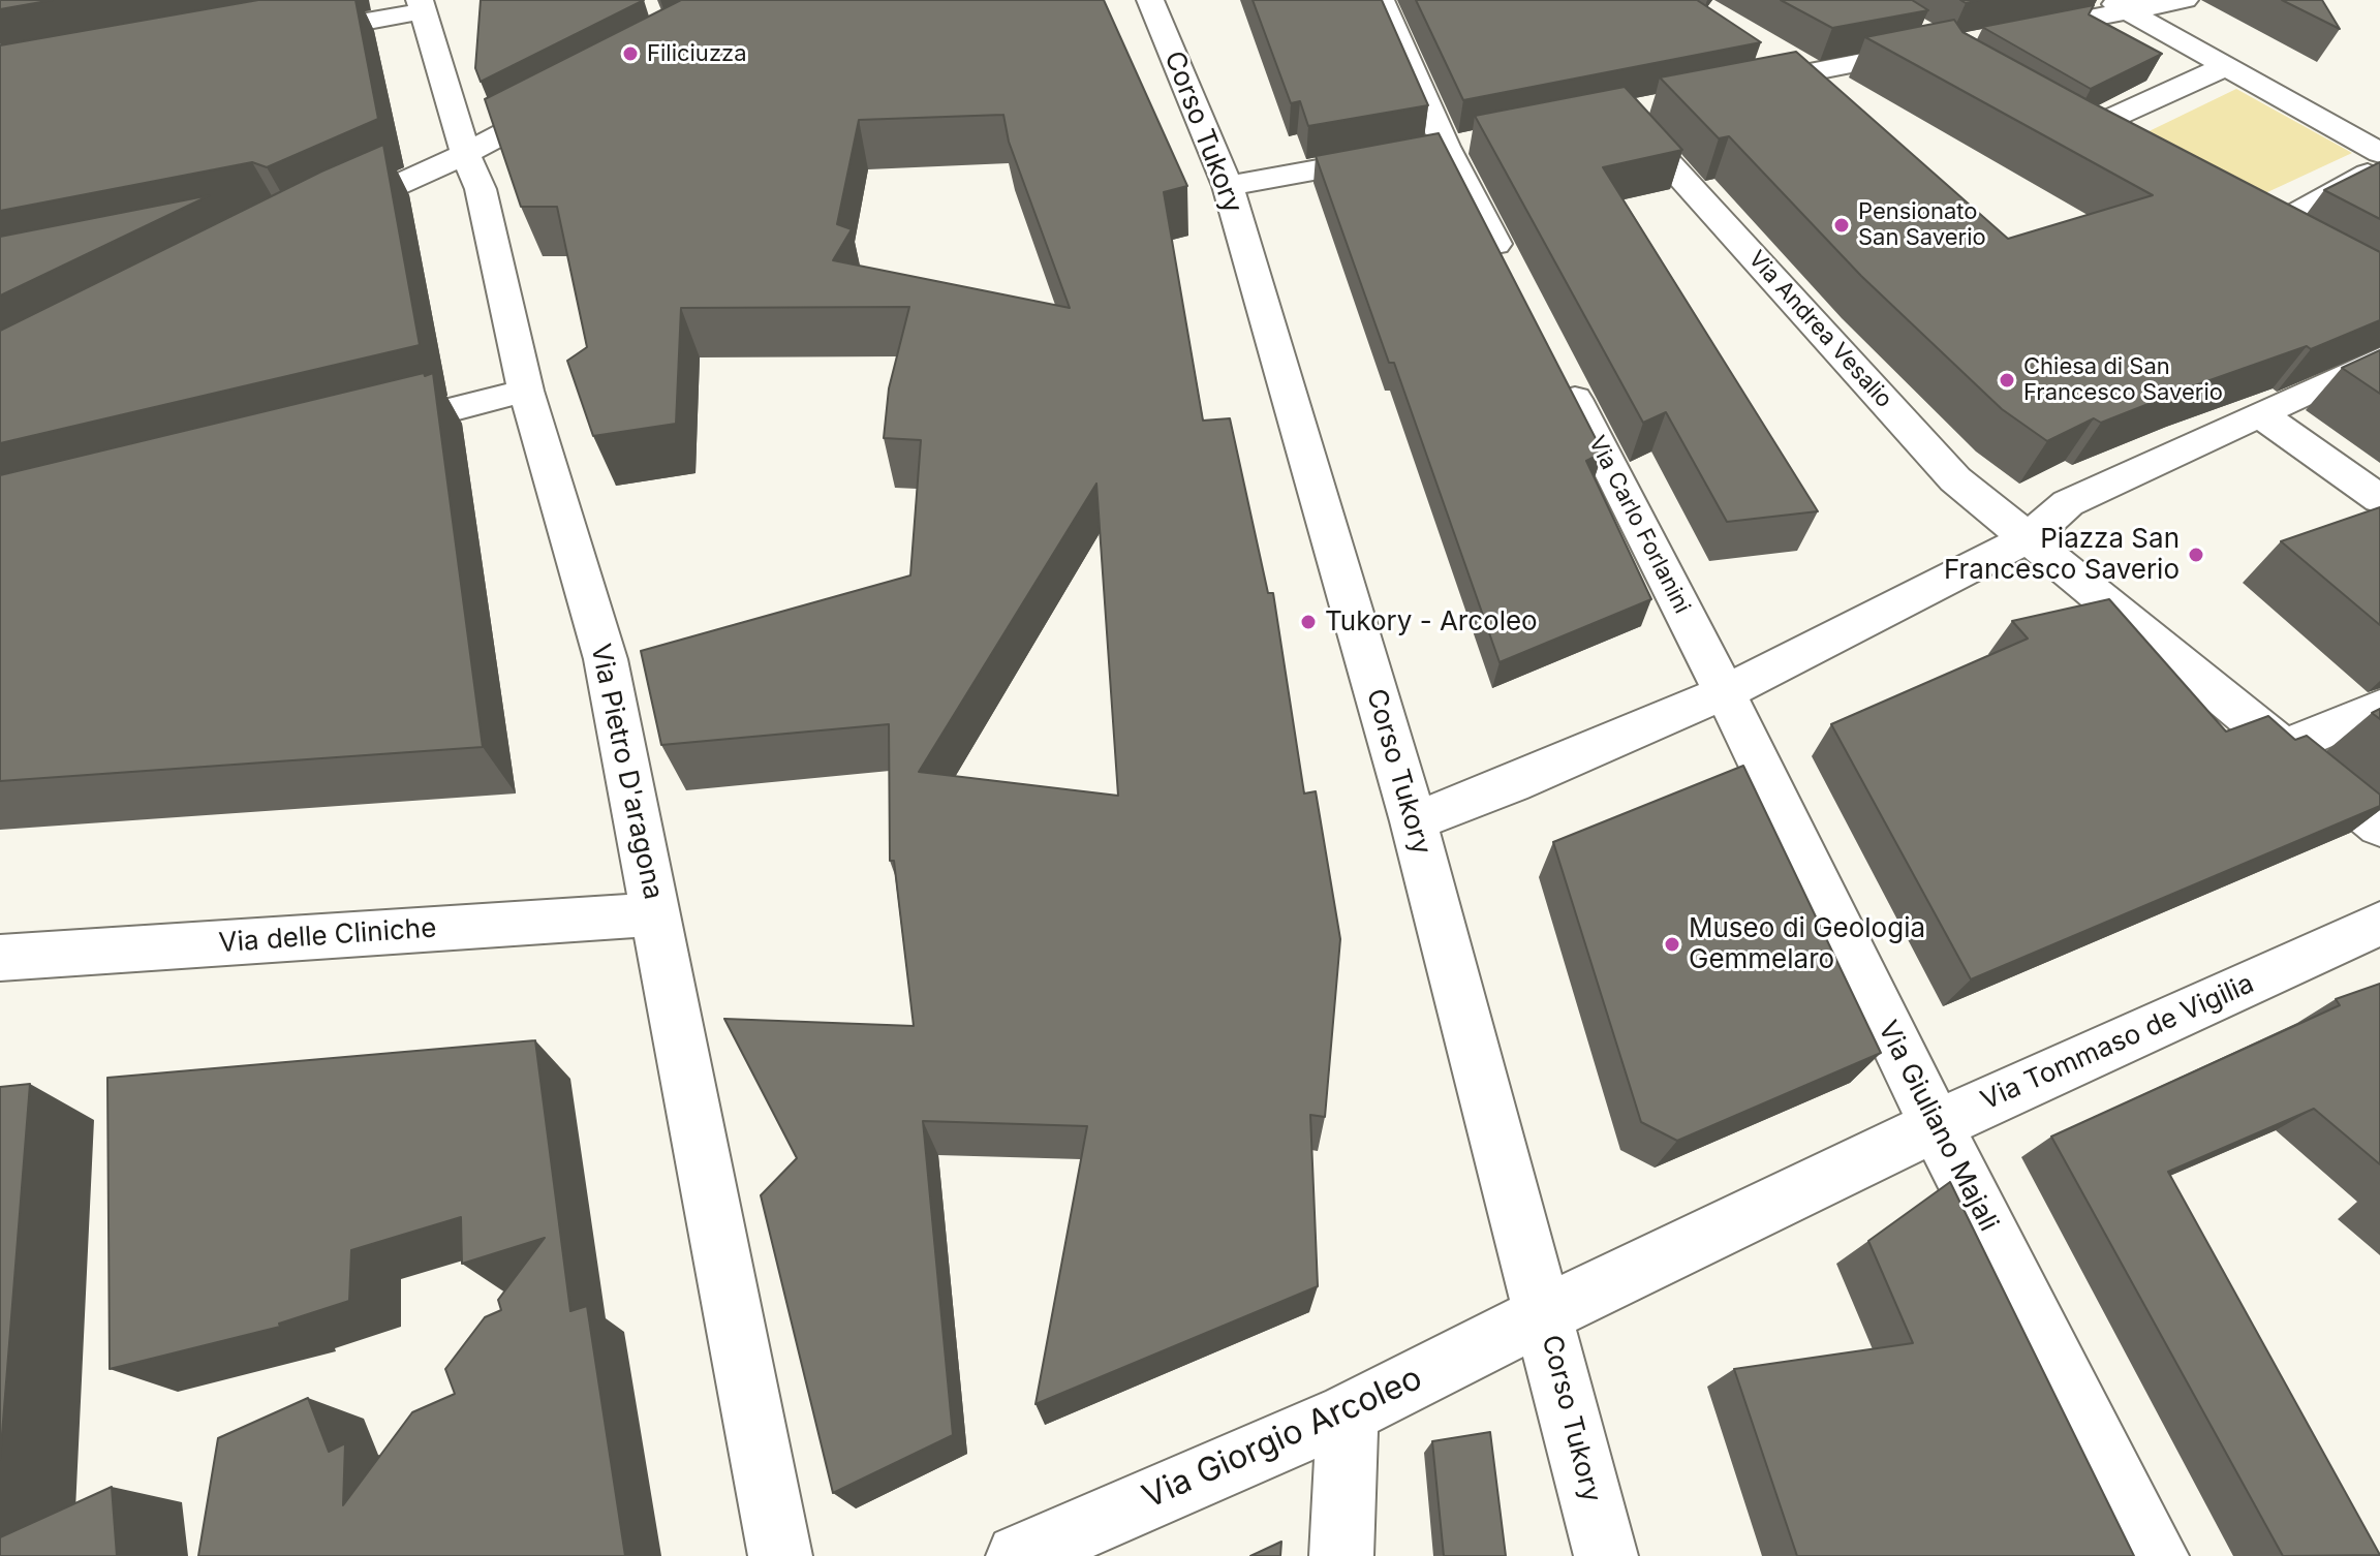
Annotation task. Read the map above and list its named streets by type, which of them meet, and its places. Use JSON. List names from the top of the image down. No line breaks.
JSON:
{"streets":{"street":["Corso Tukory","Via Andrea Vesalio","Via Carlo Forlanini","Via Pietro D'aragona","Via delle Cliniche","Via Tommaso de Vigilia","Via Giuliano Majali","Via Giorgio Arcoleo"]},"crossings":[["Corso Tukory","Via Tommaso de Vigilia"],["Corso Tukory","Via Giorgio Arcoleo"],["Via Carlo Forlanini","Via Giuliano Majali"],["Via Pietro D'aragona","Via delle Cliniche"],["Via Tommaso de Vigilia","Via Giuliano Majali"],["Via Tommaso de Vigilia","Via Giorgio Arcoleo"]],"places":["Filiciuzza","Pensionato San Saverio","Chiesa di San Francesco Saverio","Piazza San Francesco Saverio","Tukory - Arcoleo","Museo di Geologia Gemmelaro"]}
